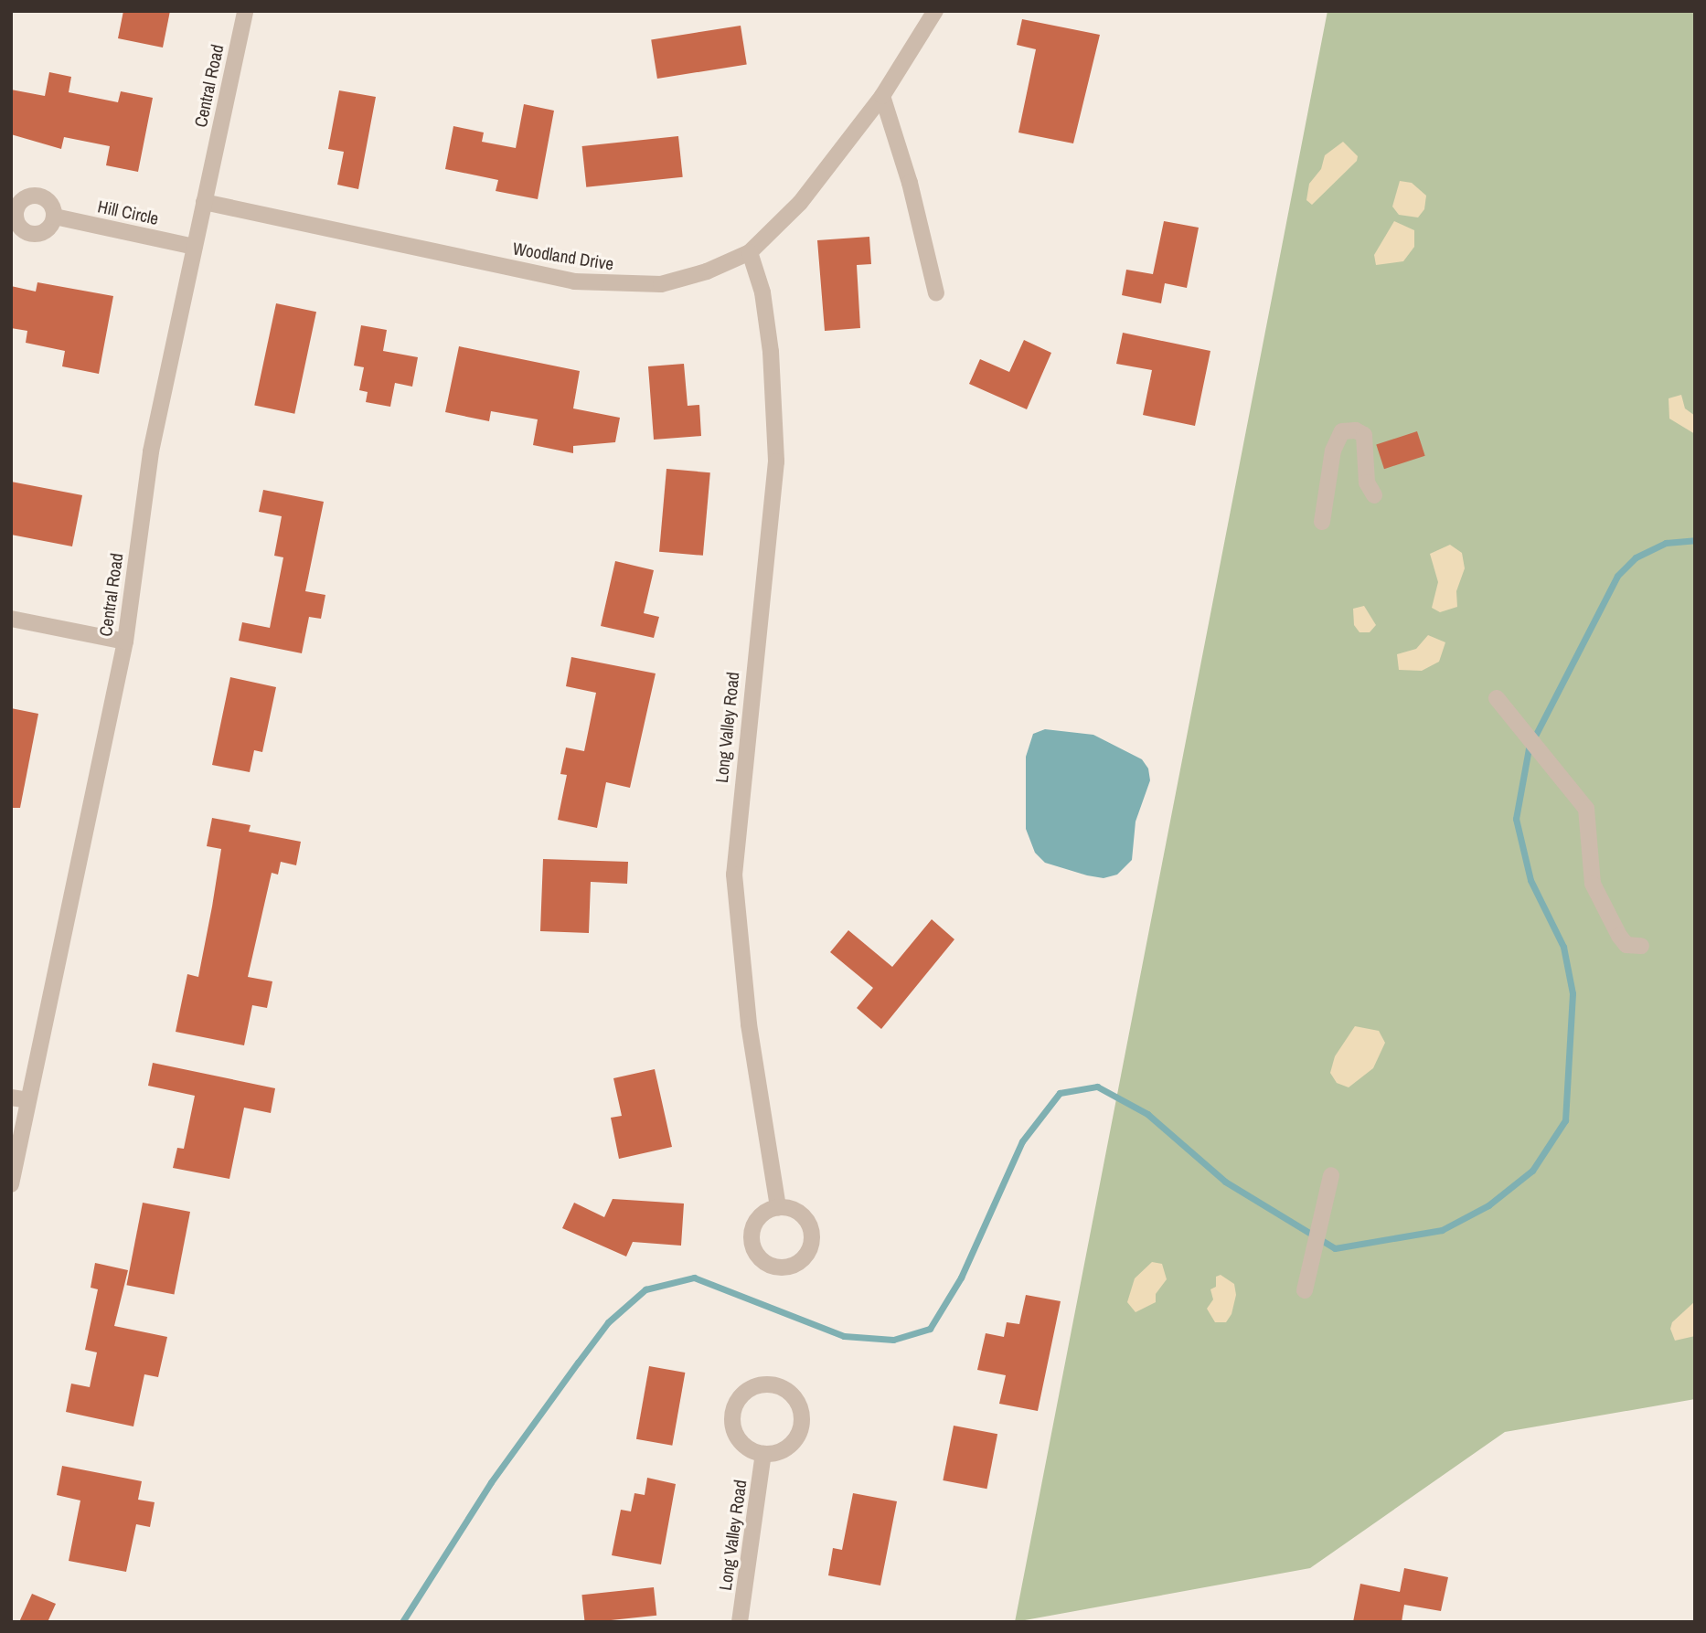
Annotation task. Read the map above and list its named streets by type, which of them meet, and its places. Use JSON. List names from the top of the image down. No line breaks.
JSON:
{"streets":{"street":["Central Road","Hill Circle","Woodland Drive","Long Valley Road"]},"crossings":[["Central Road","Hill Circle"],["Central Road","Woodland Drive"],["Woodland Drive","Long Valley Road"]]}
